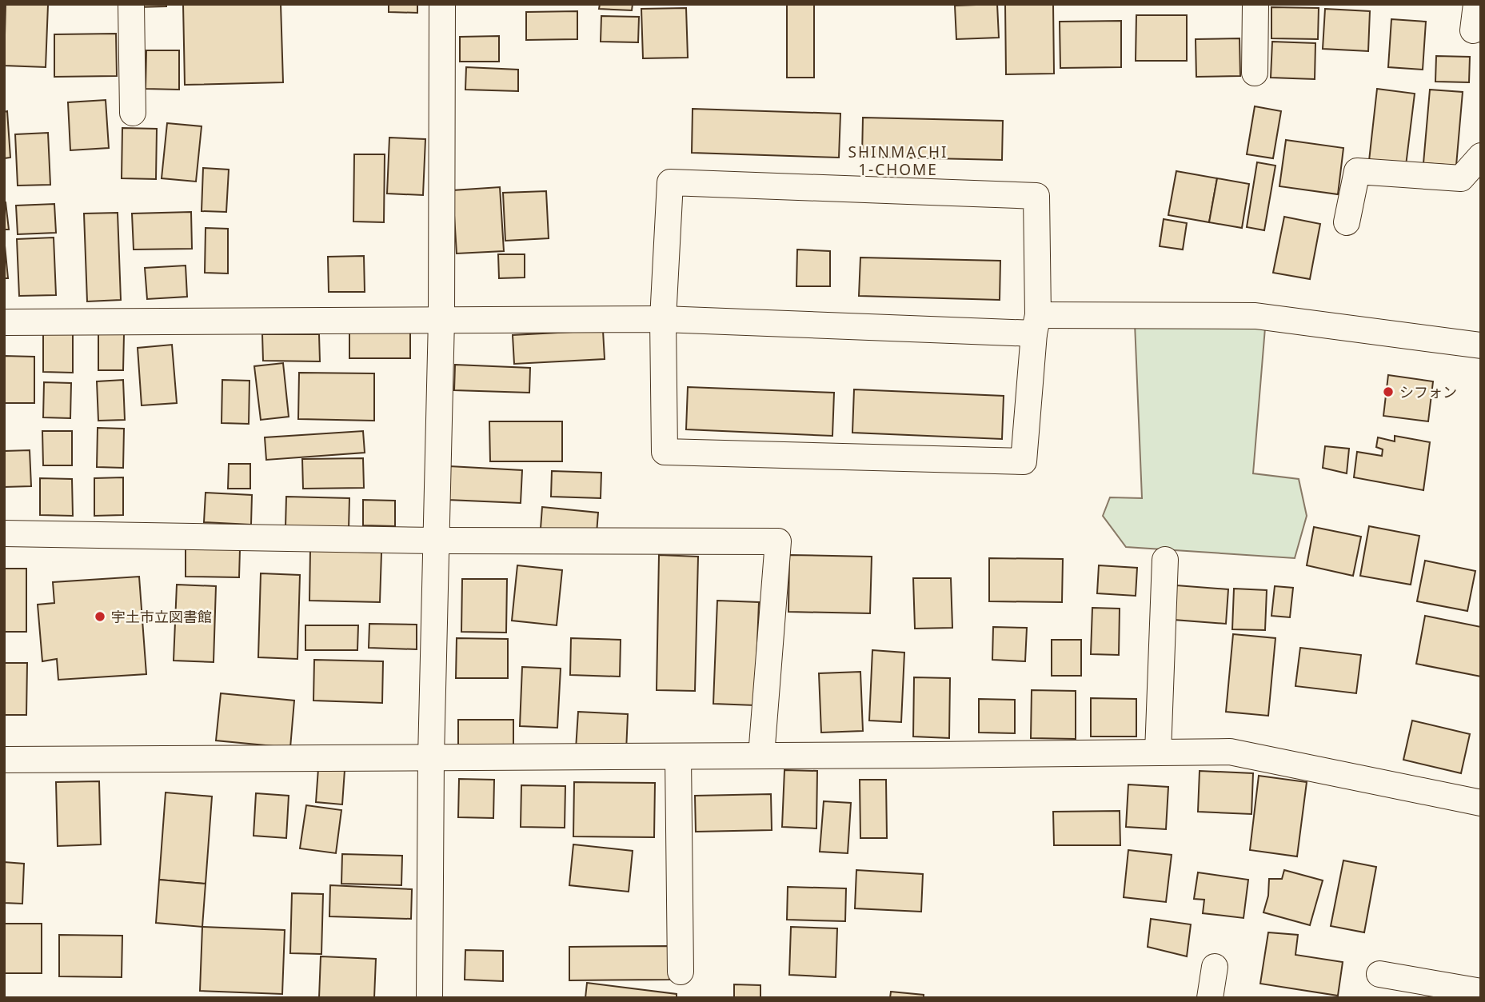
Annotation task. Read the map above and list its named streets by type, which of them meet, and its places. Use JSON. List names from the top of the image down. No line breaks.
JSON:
{"districts":["SHINMACHI 1-CHOME"],"places":["シフォン","宇土市立図書館"]}
